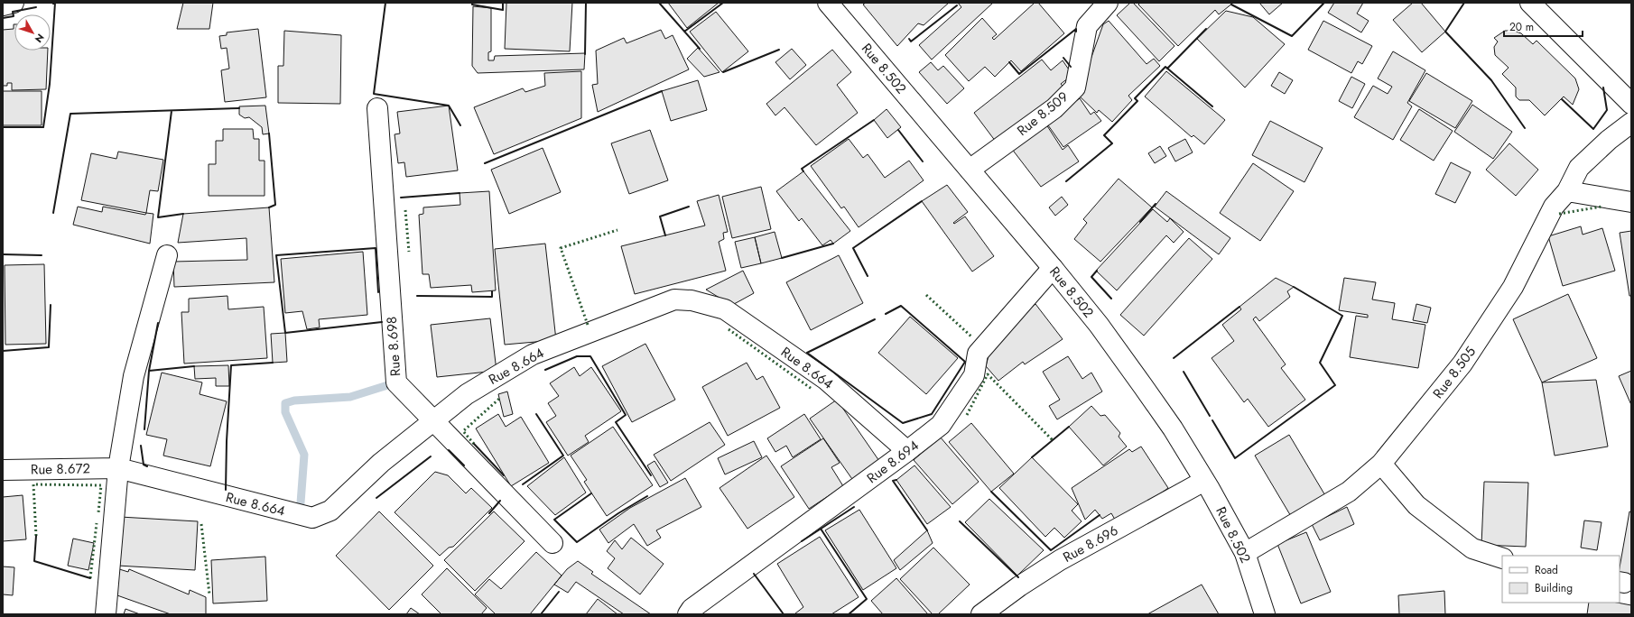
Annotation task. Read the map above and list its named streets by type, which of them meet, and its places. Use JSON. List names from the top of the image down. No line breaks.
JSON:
{"streets":{"street":["Rue 8.502","Rue 8.509","Rue 8.698","Rue 8.664","Rue 8.505","Rue 8.694","Rue 8.672","Rue 8.696"]},"crossings":[["Rue 8.502","Rue 8.509"],["Rue 8.502","Rue 8.505"],["Rue 8.502","Rue 8.694"],["Rue 8.502","Rue 8.696"],["Rue 8.698","Rue 8.664"],["Rue 8.664","Rue 8.694"],["Rue 8.664","Rue 8.672"]],"legend":["Road","Building"],"scale_bar":"20 m","north":"bottom right"}
